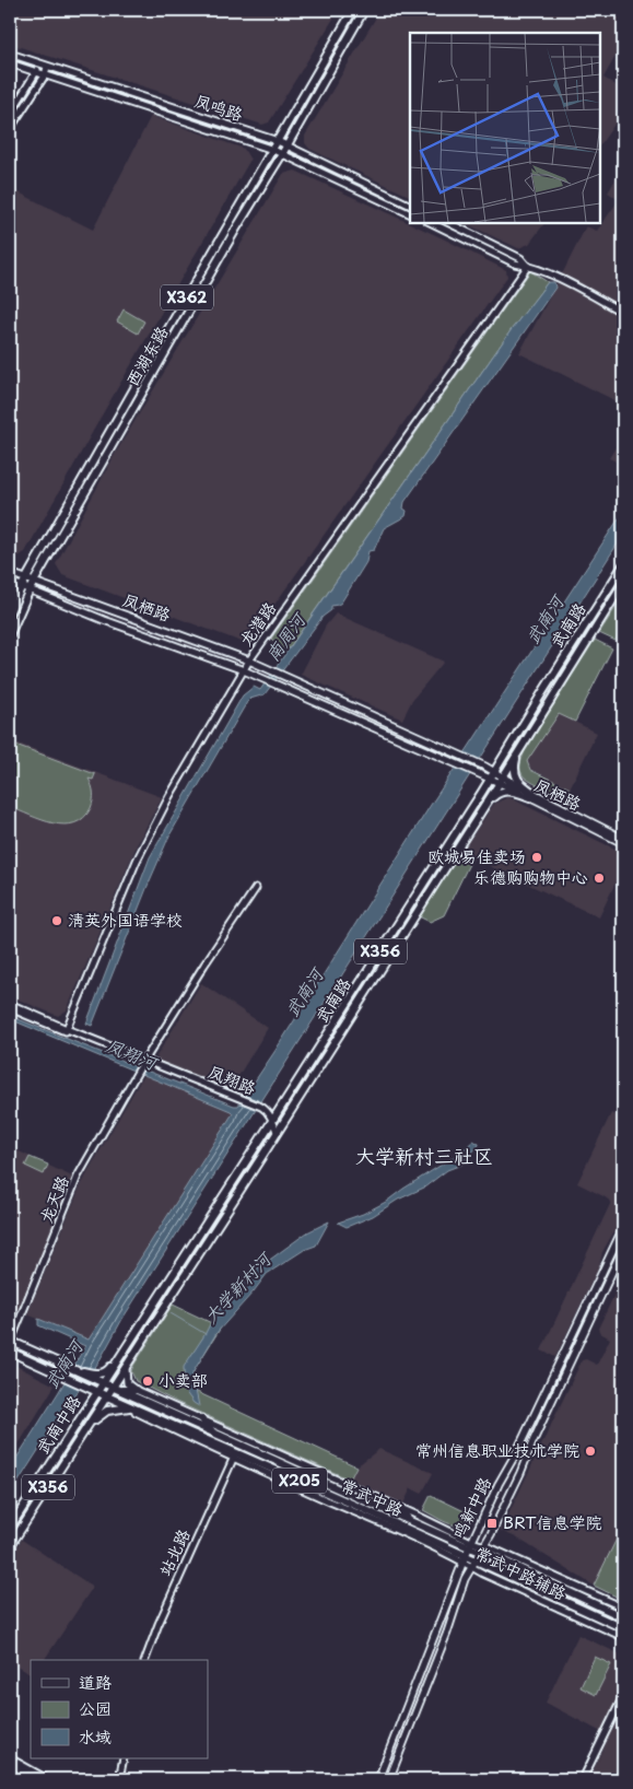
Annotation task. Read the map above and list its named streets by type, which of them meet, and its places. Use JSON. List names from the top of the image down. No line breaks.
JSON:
{"streets":{"main road":["X362","西湖东路","凤栖路","武南路","X356","武南中路","X205","常武中路","鸣新中路"],"street":["凤鸣路","龙潜路","凤翔路","龙天路","站北路","常武中路辅路"]},"crossings":[["凤鸣路","西湖东路"],["西湖东路","凤栖路"],["凤栖路","龙潜路"],["凤栖路","武南路"],["龙潜路","凤翔路"],["武南路","凤翔路"],["武南路","武南中路"],["武南路","X205"],["武南路","常武中路"],["武南路","常武中路辅路"],["凤翔路","龙天路"],["龙天路","X205"],["武南中路","X205"],["武南中路","常武中路"],["武南中路","常武中路辅路"],["X205","常武中路"],["X205","常武中路辅路"],["常武中路","鸣新中路"],["常武中路","站北路"],["常武中路","常武中路辅路"],["鸣新中路","常武中路辅路"],["站北路","常武中路辅路"]],"districts":["大学新村三社区"],"water":["武南河","南周河","凤翔河","大学新村河"],"places":{"other":["欧城易佳卖场","乐德购购物中心","清英外国语学校","小卖部","常州信息职业技术学院"],"transit":["BRT信息学院"]},"legend":["道路","公园","水域"]}
